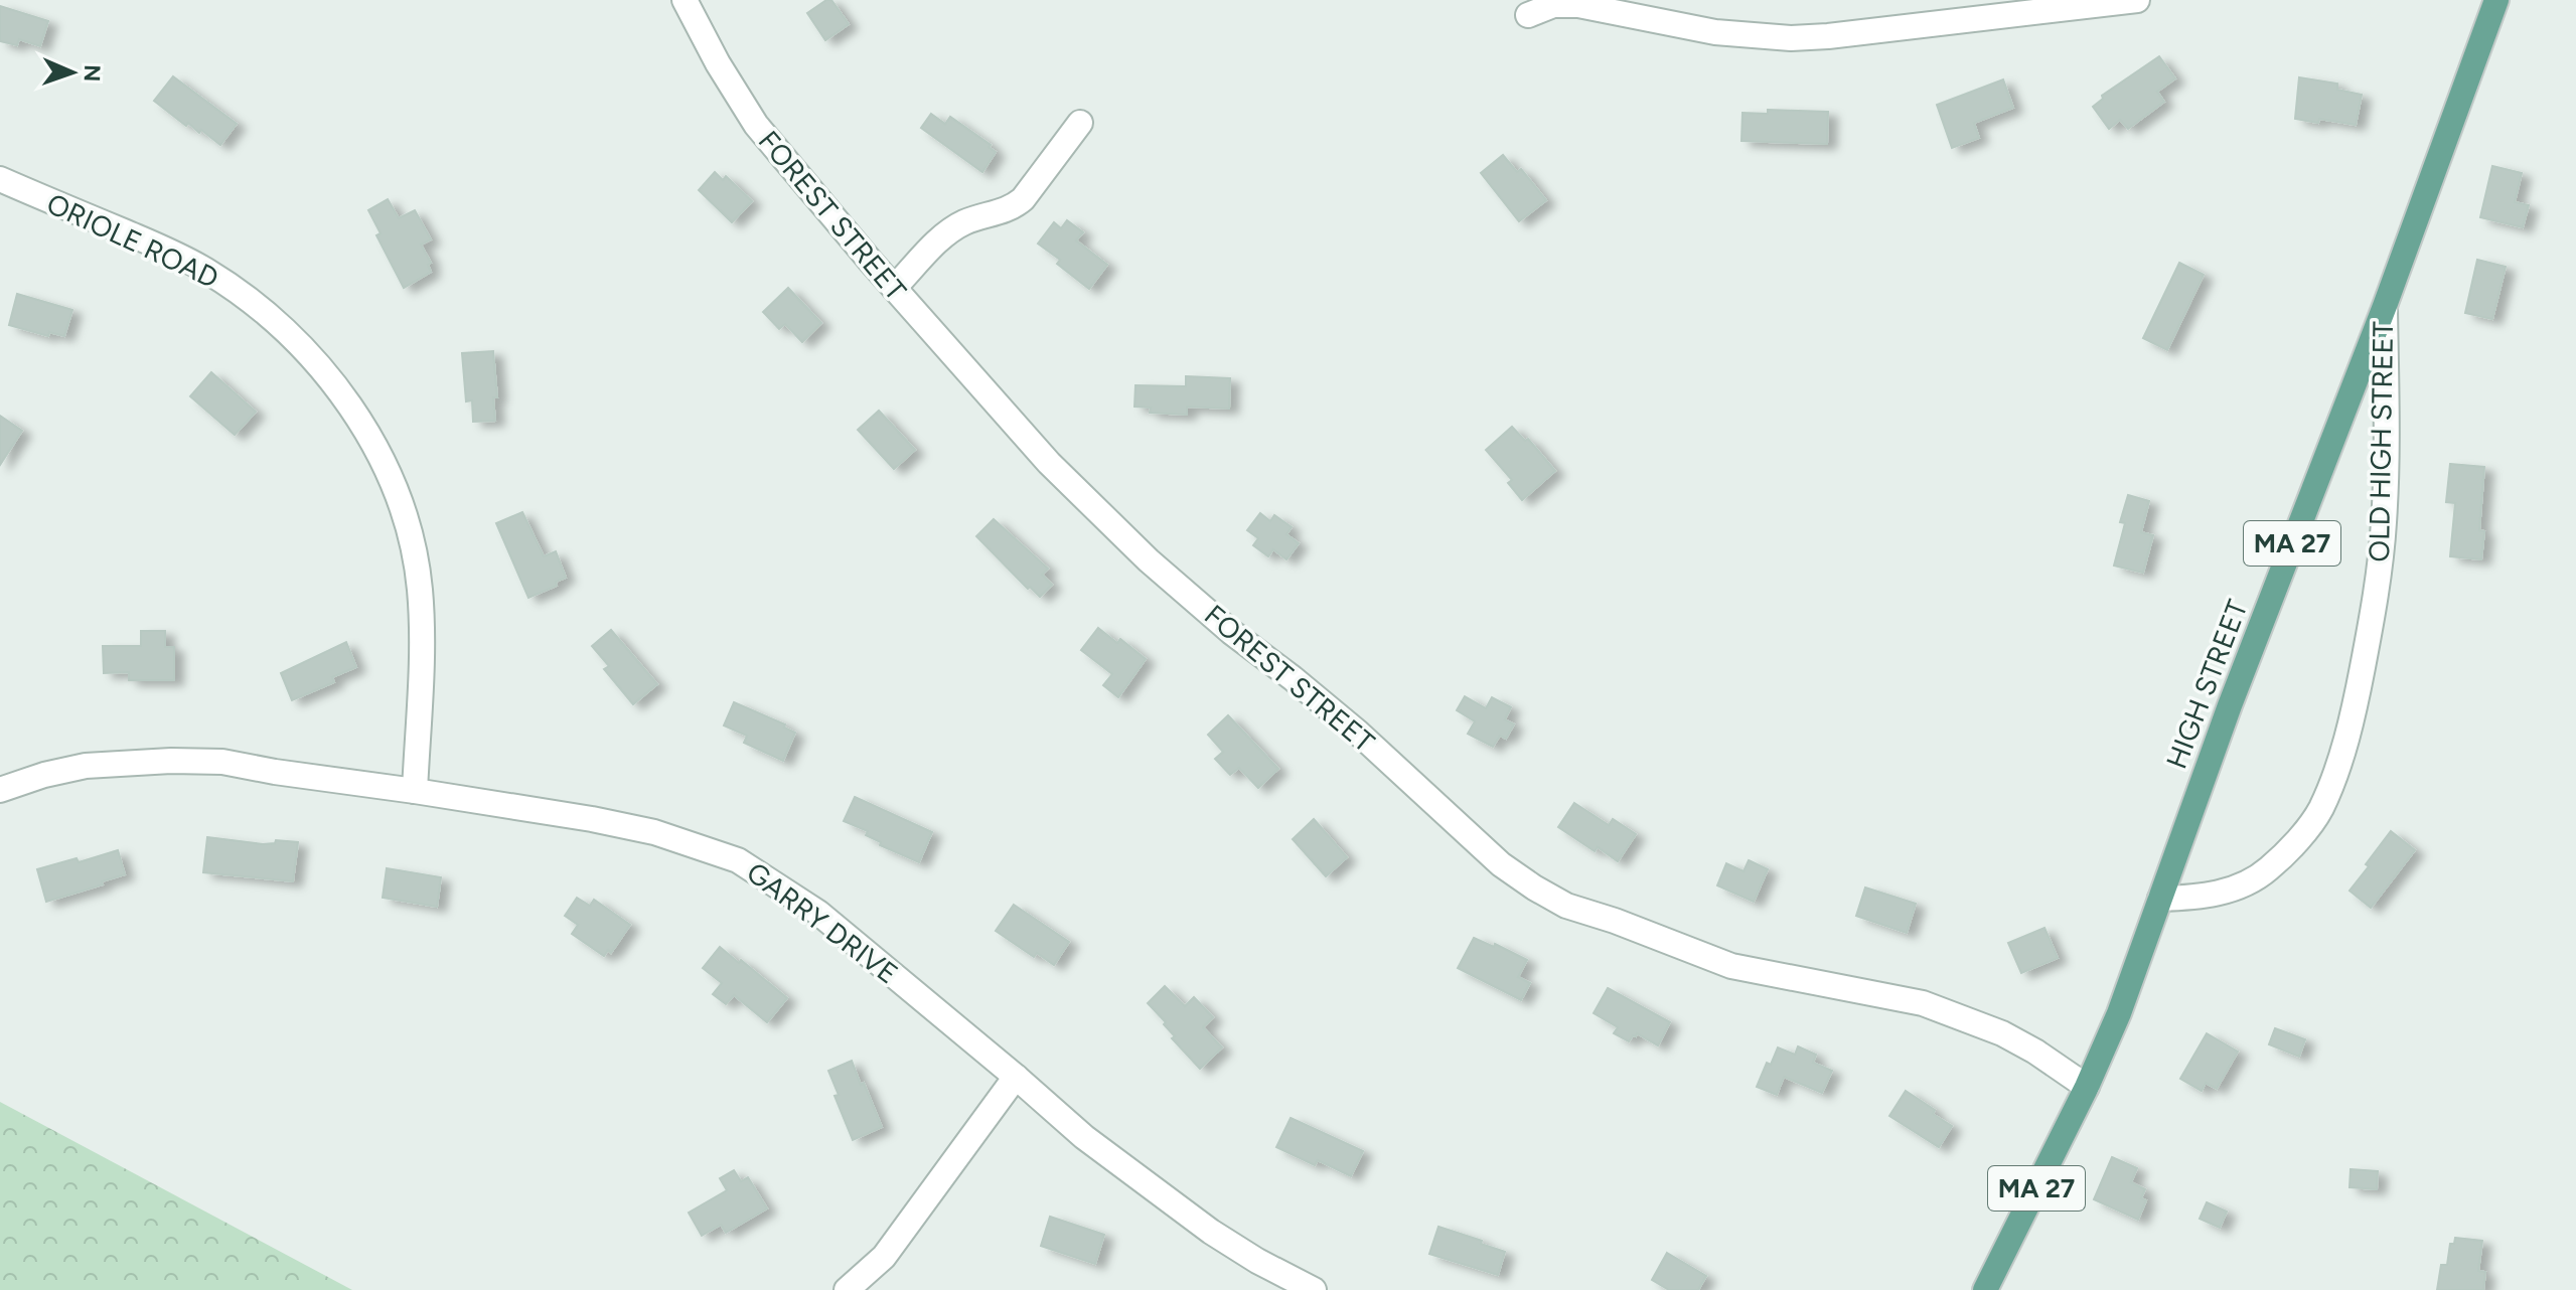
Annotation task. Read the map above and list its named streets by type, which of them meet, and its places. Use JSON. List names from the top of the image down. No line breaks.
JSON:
{"streets":{"main road":["MA 27","HIGH STREET"],"street":["FOREST STREET","ORIOLE ROAD","OLD HIGH STREET","GARRY DRIVE"]},"crossings":[["FOREST STREET","HIGH STREET"],["ORIOLE ROAD","GARRY DRIVE"],["OLD HIGH STREET","HIGH STREET"]],"north":"right"}
